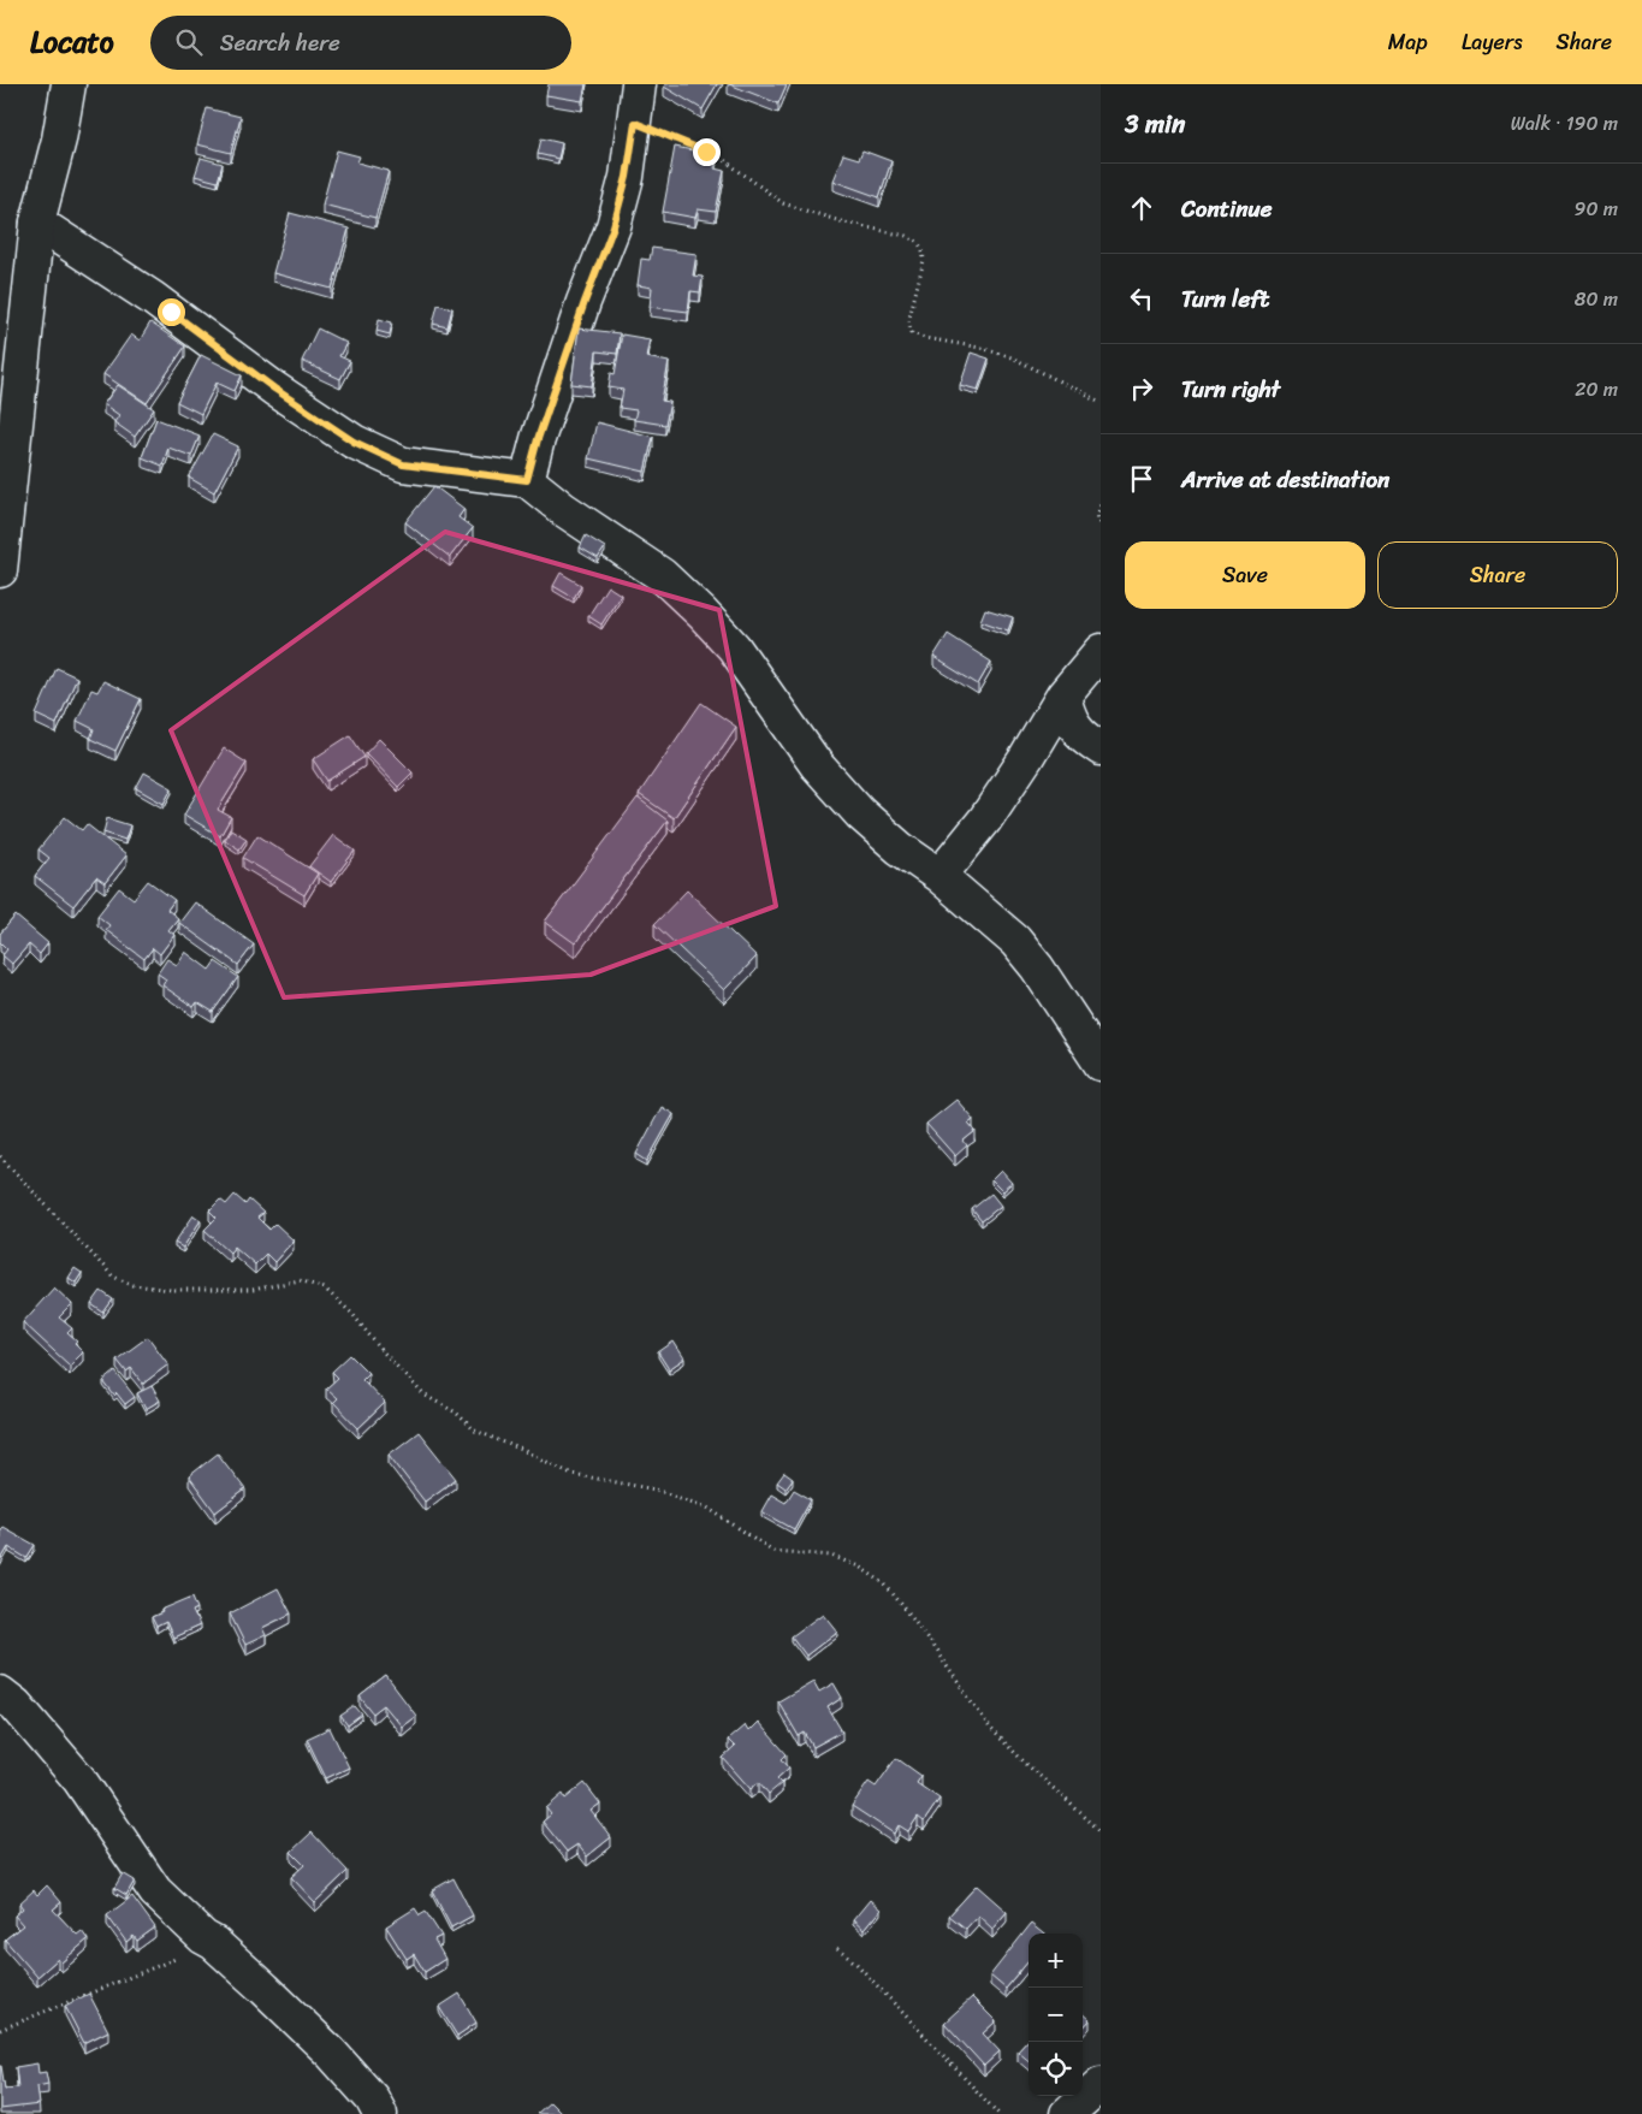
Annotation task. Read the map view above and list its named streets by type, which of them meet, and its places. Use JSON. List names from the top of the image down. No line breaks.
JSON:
{"page":{"header":"Locato","search":"Search here","nav":["Map","Layers","Share"],"heading":["3 min","Walk · 190 m"],"list":[["Continue","90 m"],["Turn left","80 m"],["Turn right","20 m"],"Arrive at destination"],"buttons":["Save","Share"],"map_buttons":["+","−"]}}
